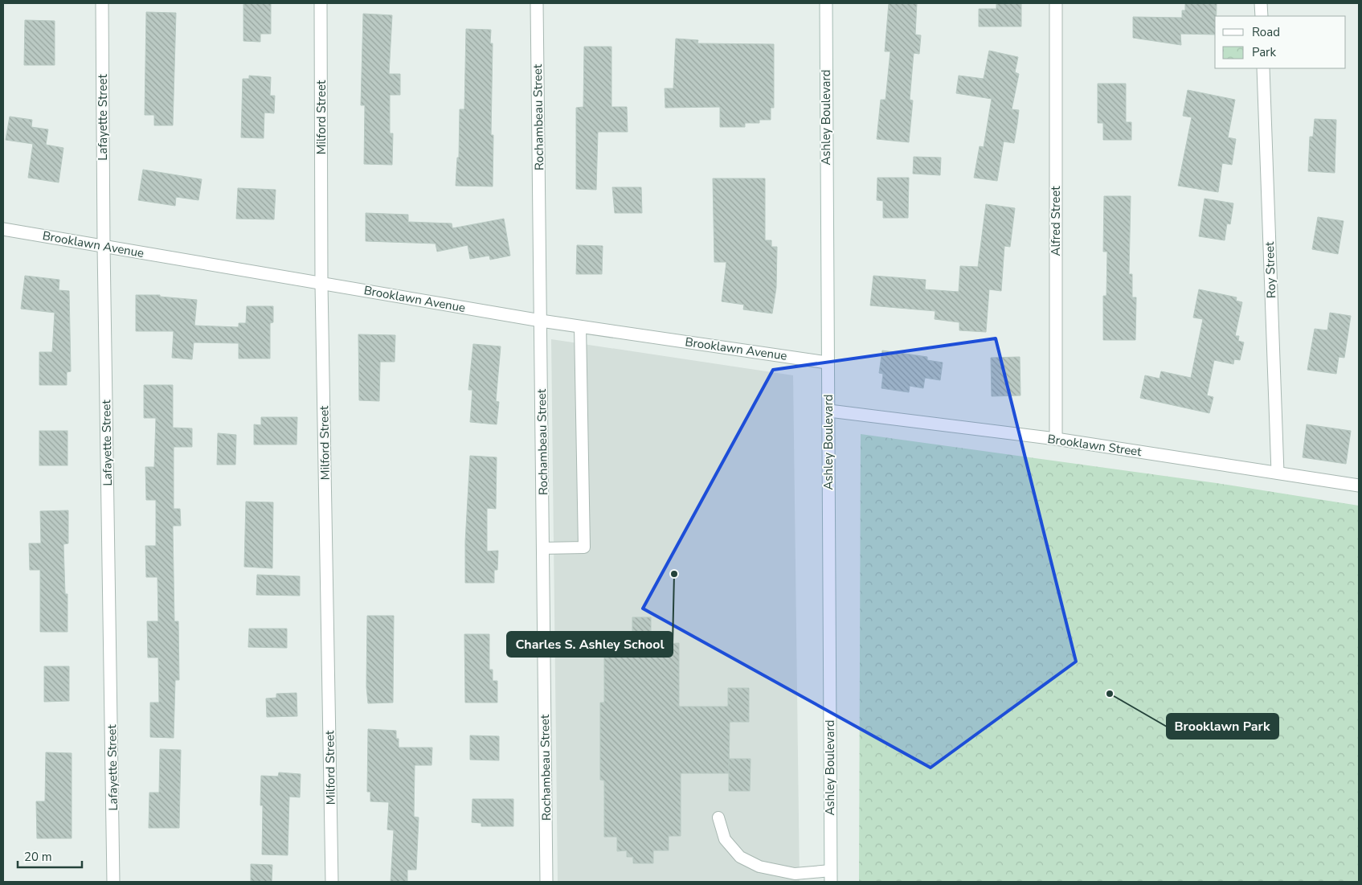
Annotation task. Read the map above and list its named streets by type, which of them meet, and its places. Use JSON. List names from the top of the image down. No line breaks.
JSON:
{"streets":{"street":["Lafayette Street","Milford Street","Rochambeau Street","Ashley Boulevard","Alfred Street","Brooklawn Avenue","Roy Street","Brooklawn Street"]},"crossings":[["Lafayette Street","Brooklawn Avenue"],["Milford Street","Brooklawn Avenue"],["Rochambeau Street","Brooklawn Avenue"],["Ashley Boulevard","Brooklawn Avenue"],["Ashley Boulevard","Brooklawn Street"],["Alfred Street","Brooklawn Street"],["Roy Street","Brooklawn Street"]],"places":["Charles S. Ashley School","Brooklawn Park"],"legend":["Road","Park"],"scale_bar":"20 m"}
